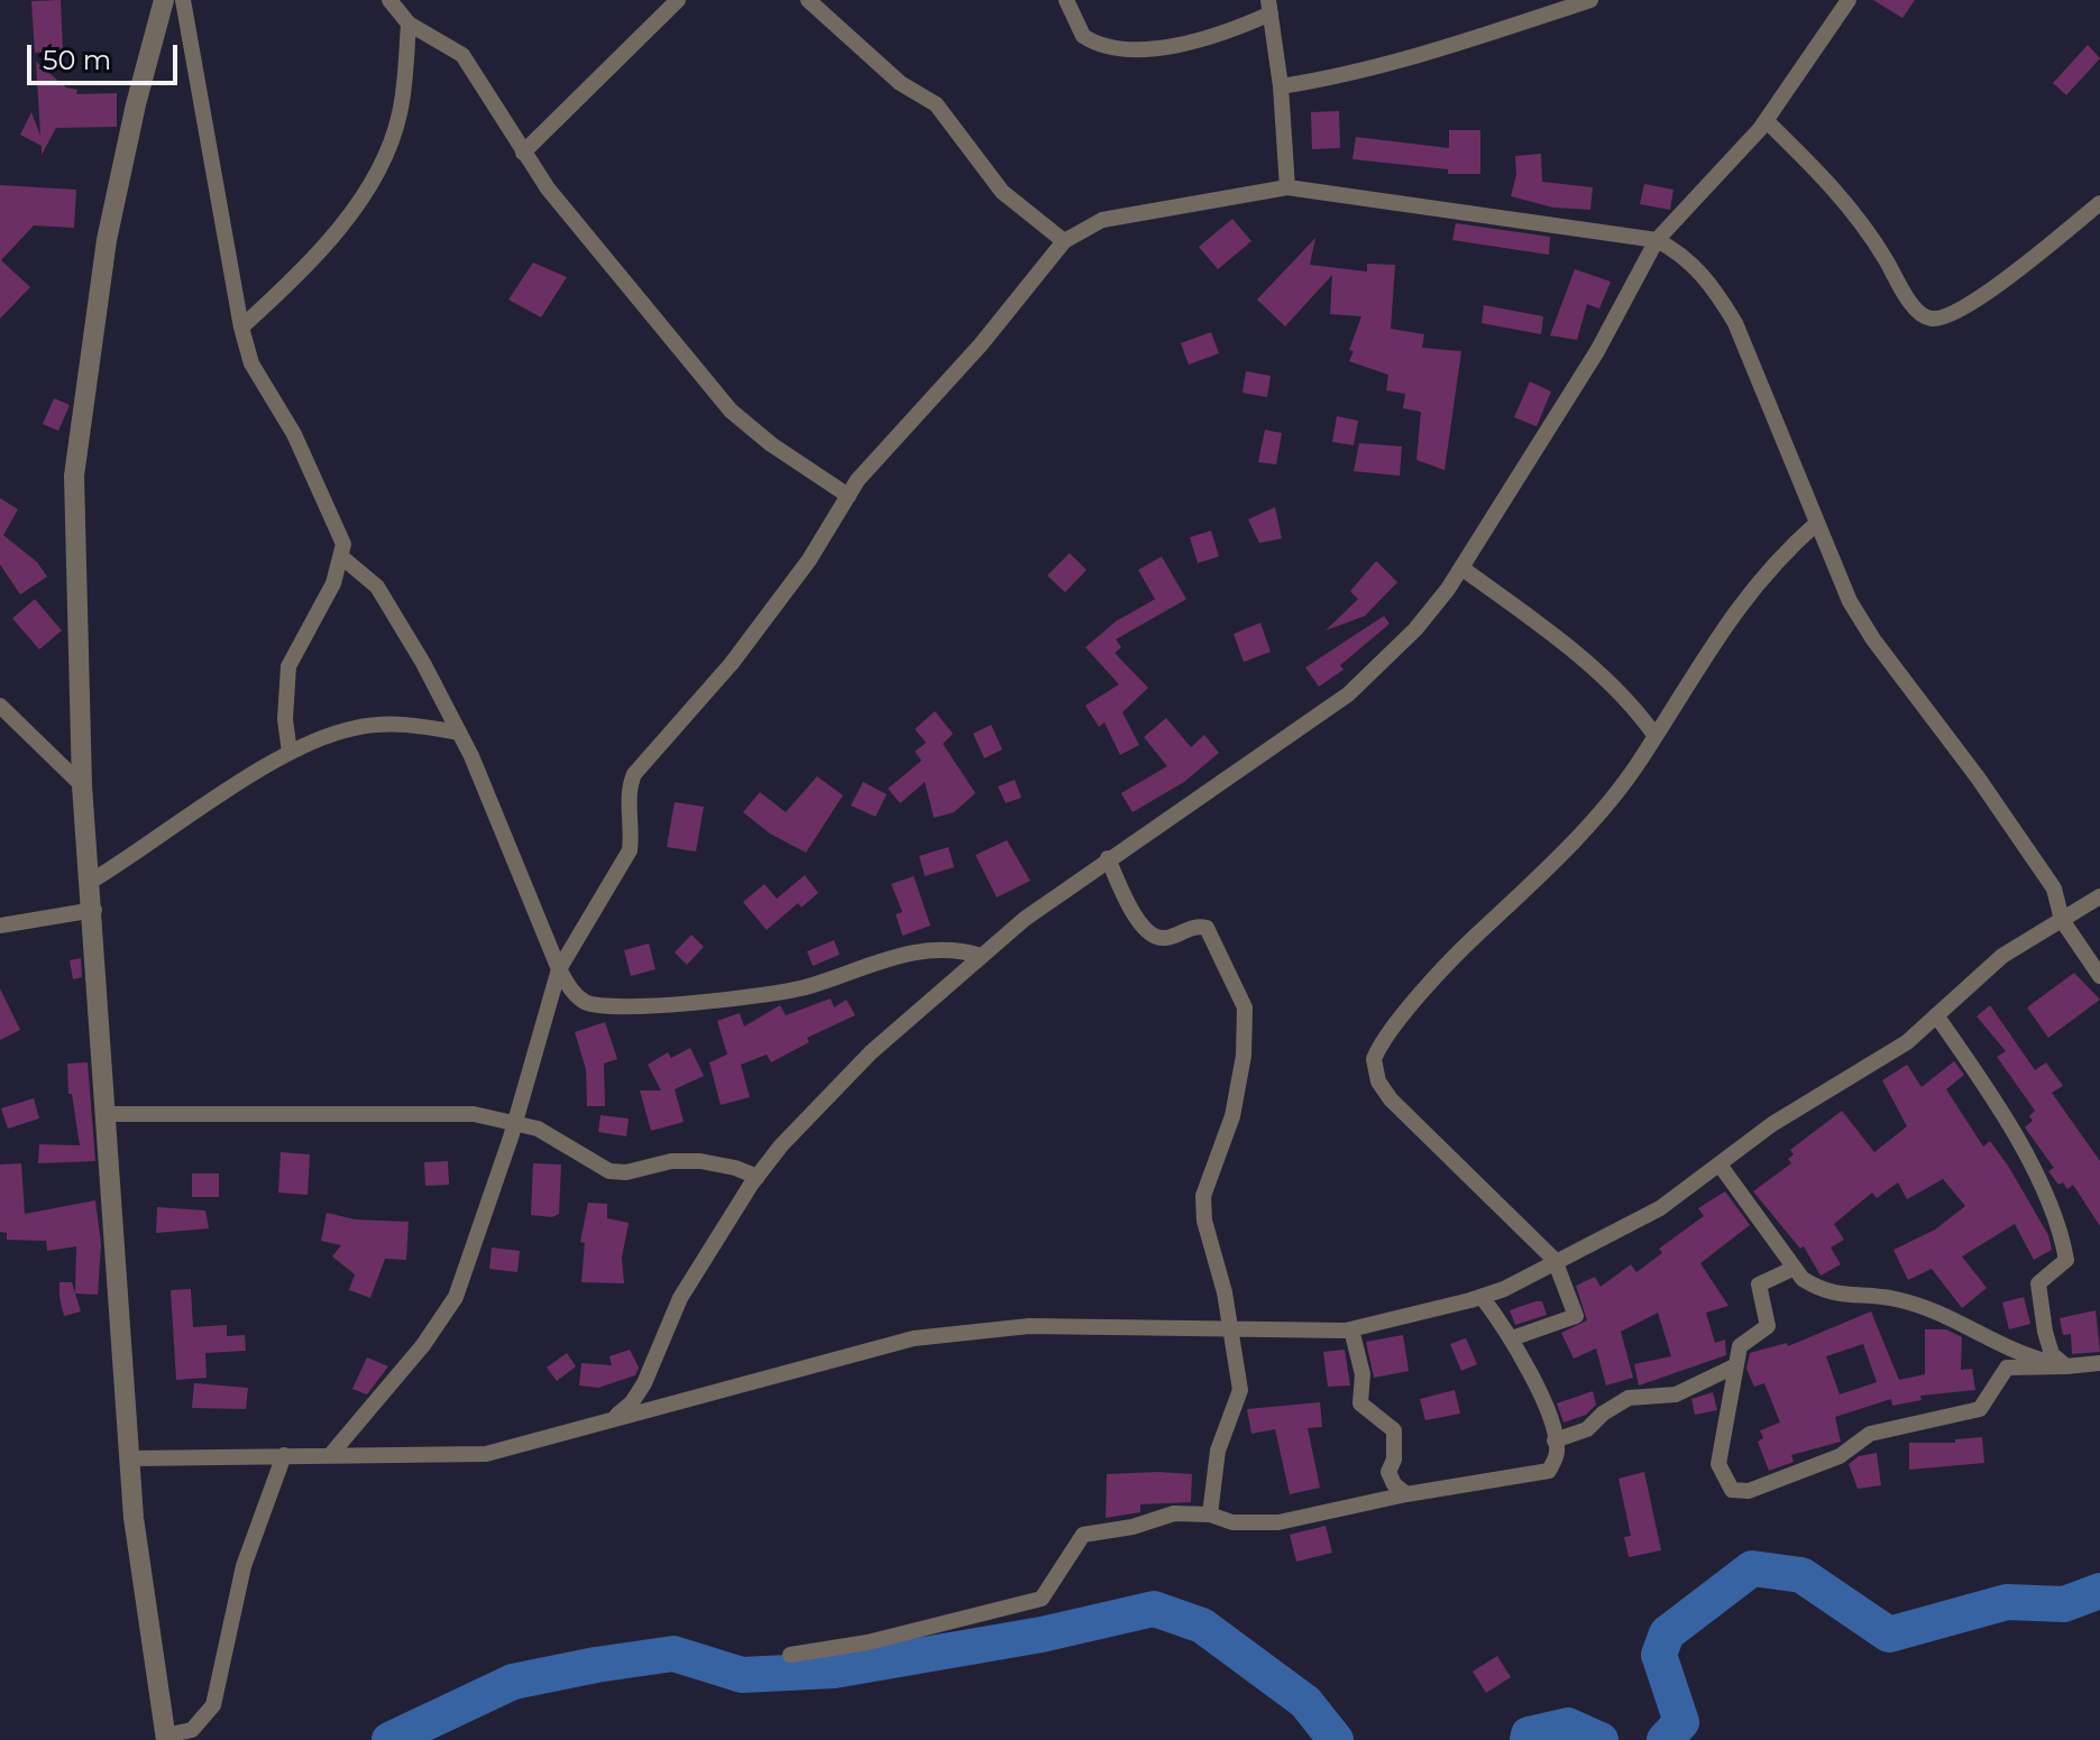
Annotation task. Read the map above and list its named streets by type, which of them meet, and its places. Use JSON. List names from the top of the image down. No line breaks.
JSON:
{"scale_bar":"50 m"}
